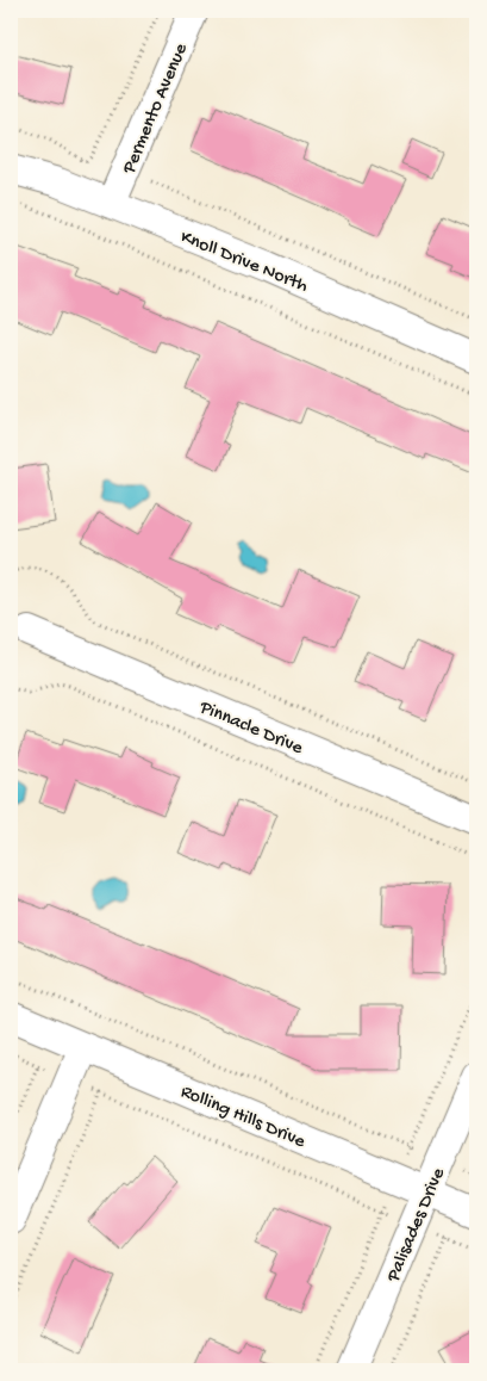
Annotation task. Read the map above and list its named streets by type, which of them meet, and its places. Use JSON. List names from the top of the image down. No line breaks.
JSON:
{"streets":{"street":["Permento Avenue","Knoll Drive North","Pinnacle Drive","Rolling Hills Drive","Palisades Drive"]},"crossings":[["Permento Avenue","Knoll Drive North"],["Rolling Hills Drive","Palisades Drive"]]}
